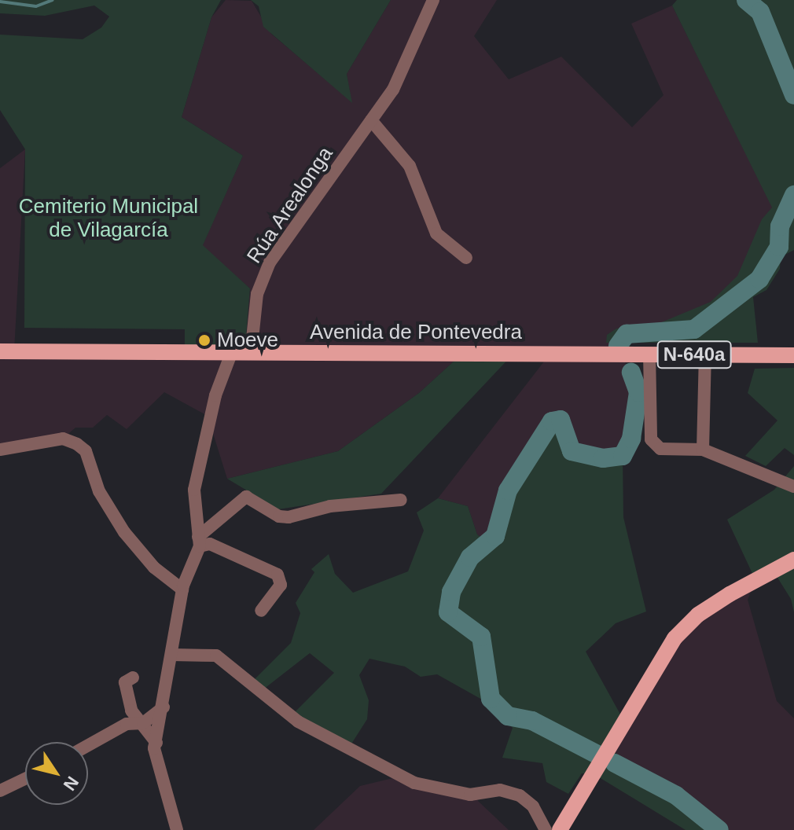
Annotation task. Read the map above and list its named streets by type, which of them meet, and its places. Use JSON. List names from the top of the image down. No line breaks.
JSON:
{"streets":{"main road":["Avenida de Pontevedra","N-640a"],"street":["Rúa Arealonga"]},"crossings":[["Rúa Arealonga","Avenida de Pontevedra"]],"parks":["Cemiterio Municipal de Vilagarcía"],"places":["Moeve"],"north":"bottom right"}
